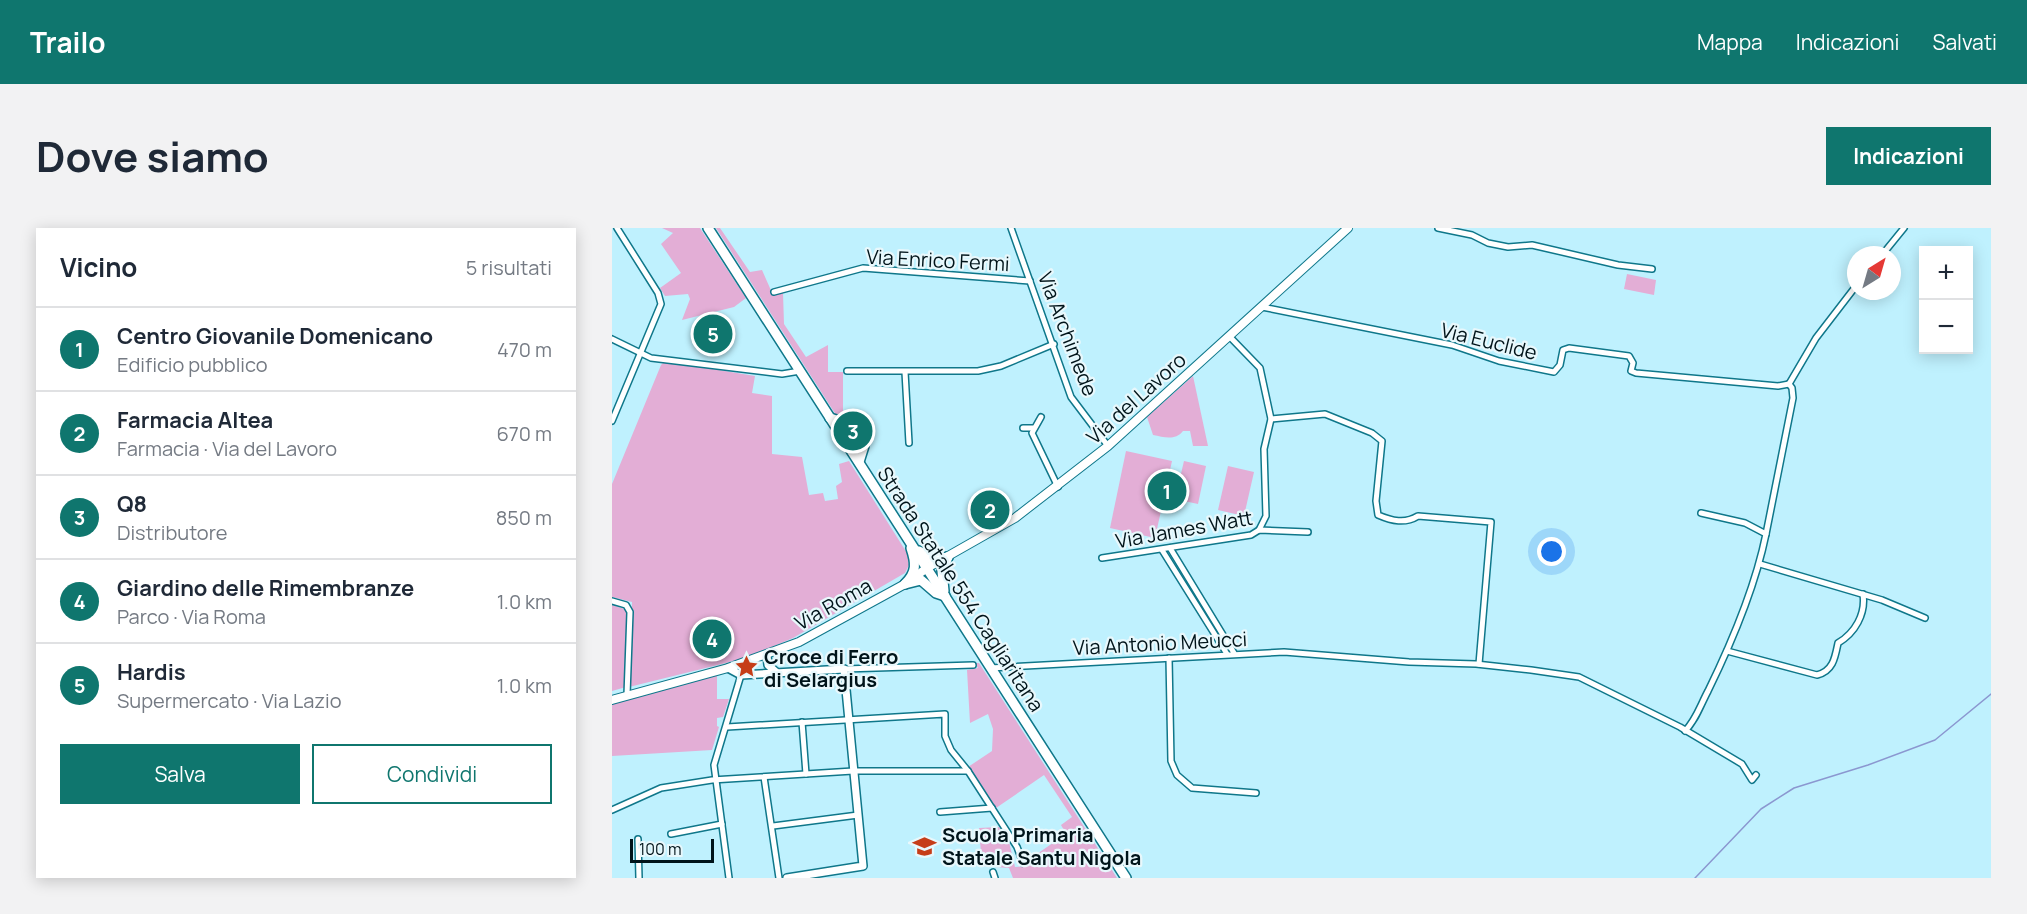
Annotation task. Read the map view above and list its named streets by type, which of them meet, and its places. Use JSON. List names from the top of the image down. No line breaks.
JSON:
{"streets":{"main road":["Via del Lavoro","Strada Statale 554 Cagliaritana","Via Roma"],"street":["Via Enrico Fermi","Via Archimede","Via Euclide","Via James Watt","Via Antonio Meucci"]},"crossings":[["Via Enrico Fermi","Via Archimede"],["Via Archimede","Via del Lavoro"],["Via Euclide","Via del Lavoro"],["Via del Lavoro","Strada Statale 554 Cagliaritana"],["Via del Lavoro","Via Roma"],["Strada Statale 554 Cagliaritana","Via Roma"],["Strada Statale 554 Cagliaritana","Via Antonio Meucci"]],"places":{"place":["Croce di Ferro di Selargius"],"school or university":["Scuola Primaria Statale Santu Nigola"]},"scale_bar":"100 m","north":"top right","page":{"header":"Trailo","nav":["Mappa","Indicazioni","Salvati"],"title":"Dove siamo","buttons":["Indicazioni",["Salva","Condividi"]],"heading":["Vicino","5 risultati"],"map_buttons":["+","−"],"list":[{"mark":"1","name":"Centro Giovanile Domenicano","note":"Edificio pubblico","value":"470 m"},{"mark":"2","name":"Farmacia Altea","note":"Farmacia · Via del Lavoro","value":"670 m"},{"mark":"3","name":"Q8","note":"Distributore","value":"850 m"},{"mark":"4","name":"Giardino delle Rimembranze","note":"Parco · Via Roma","value":"1.0 km"},{"mark":"5","name":"Hardis","note":"Supermercato · Via Lazio","value":"1.0 km"}],"pins":["5","3","1","2","4"],"scale":"100 m"}}
